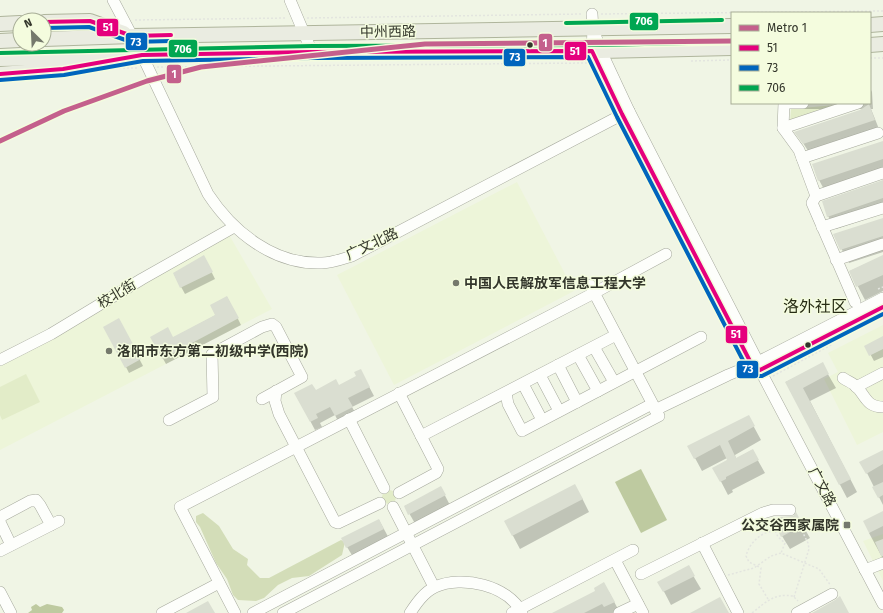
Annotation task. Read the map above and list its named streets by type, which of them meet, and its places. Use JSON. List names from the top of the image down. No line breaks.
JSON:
{"streets":{"main road":["中州西路"],"street":["广文北路","校北街","广文路"]},"crossings":[["中州西路","广文北路"],["中州西路","广文路"],["广文北路","校北街"],["广文北路","广文路"]],"districts":["洛外社区"],"places":{"other":["中国人民解放军信息工程大学","洛阳市东方第二初级中学(西院)"],"transit":["公交谷西家属院"]},"lines":["transit line 706","transit line 51","transit line 73","metro line 1"],"legend":["Metro 1","51","73","706"],"north":"top left"}
